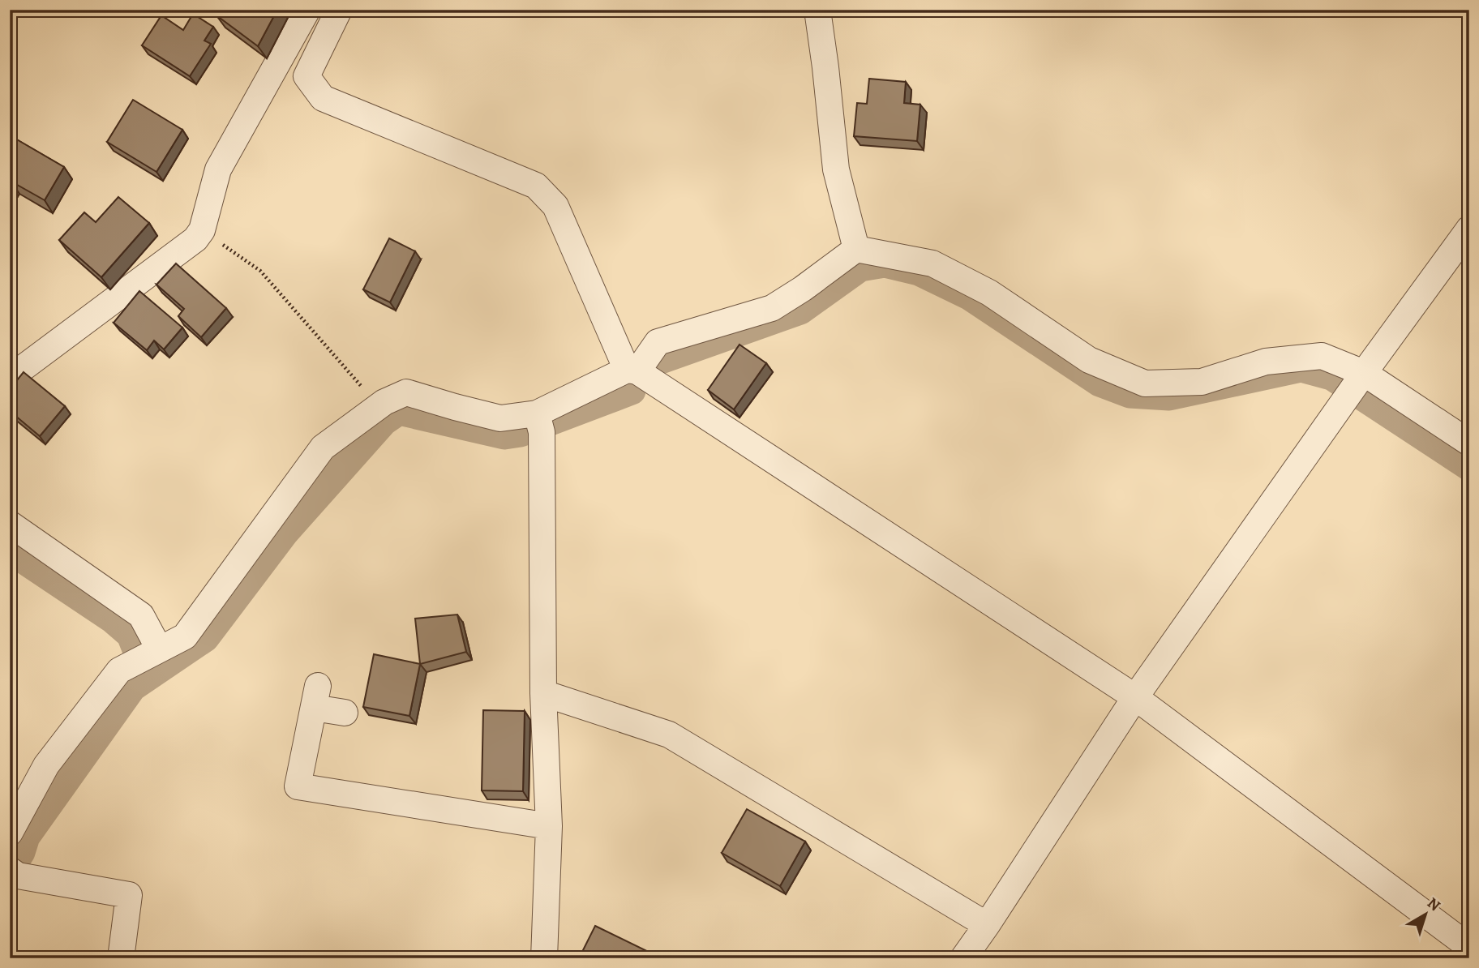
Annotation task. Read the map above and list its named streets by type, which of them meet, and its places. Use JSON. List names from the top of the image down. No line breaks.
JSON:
{"north":"top right"}
